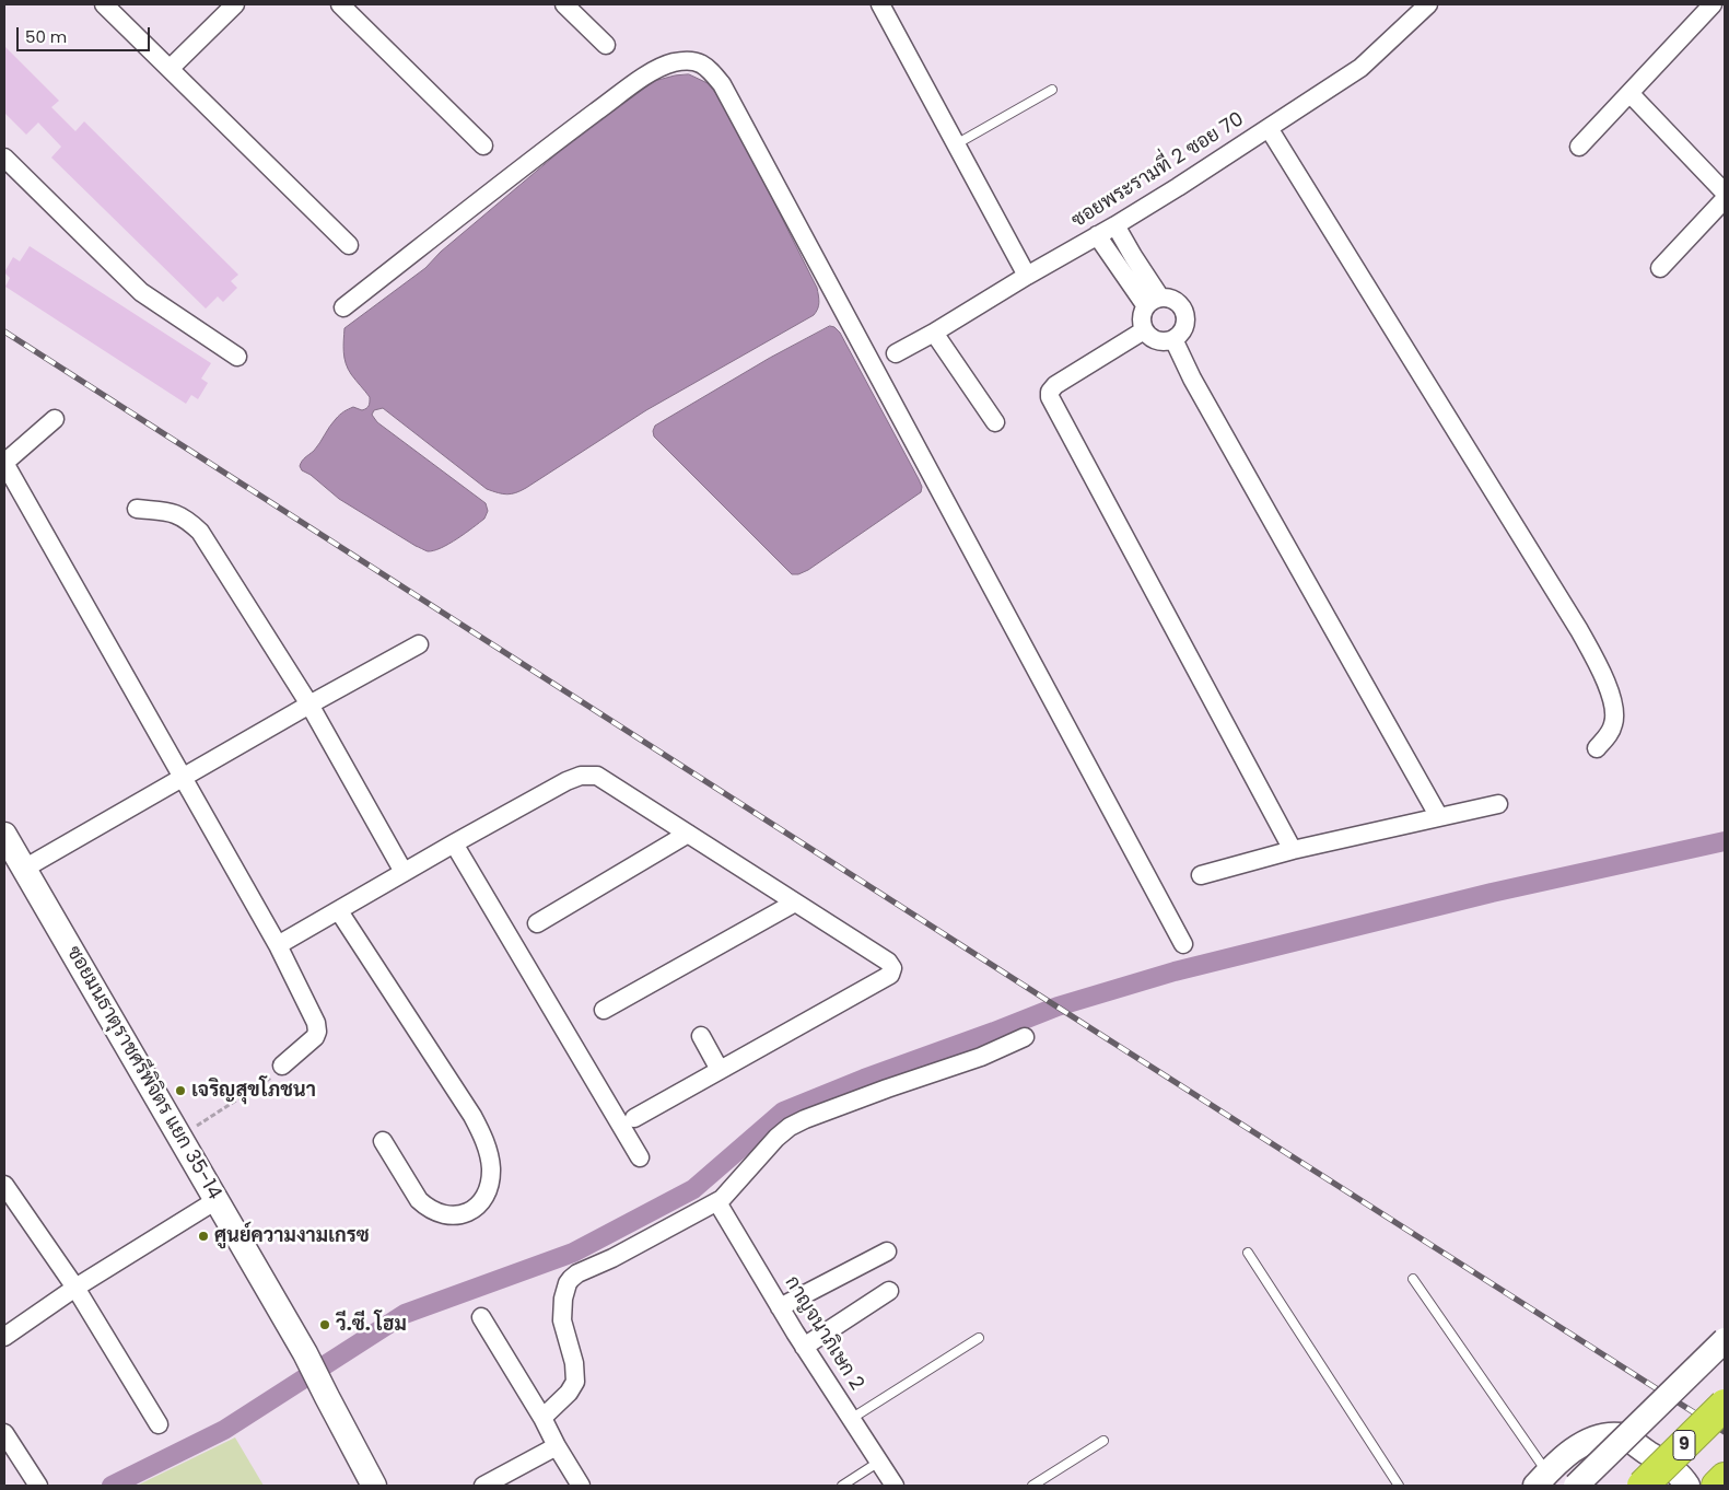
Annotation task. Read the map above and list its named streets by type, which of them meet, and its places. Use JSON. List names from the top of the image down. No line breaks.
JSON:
{"streets":{"highway":["9"],"street":["ซอยพระรามที่ 2 ซอย 70","ซอยมนธาตุราชศรีพิจิตร แยก 35-14","กาญจนาภิเษก 2"]},"places":["เจริญสุขโภชนา","ศูนย์ความงามเกรซ","วี.ซี. โฮม"],"scale_bar":"50 m"}
